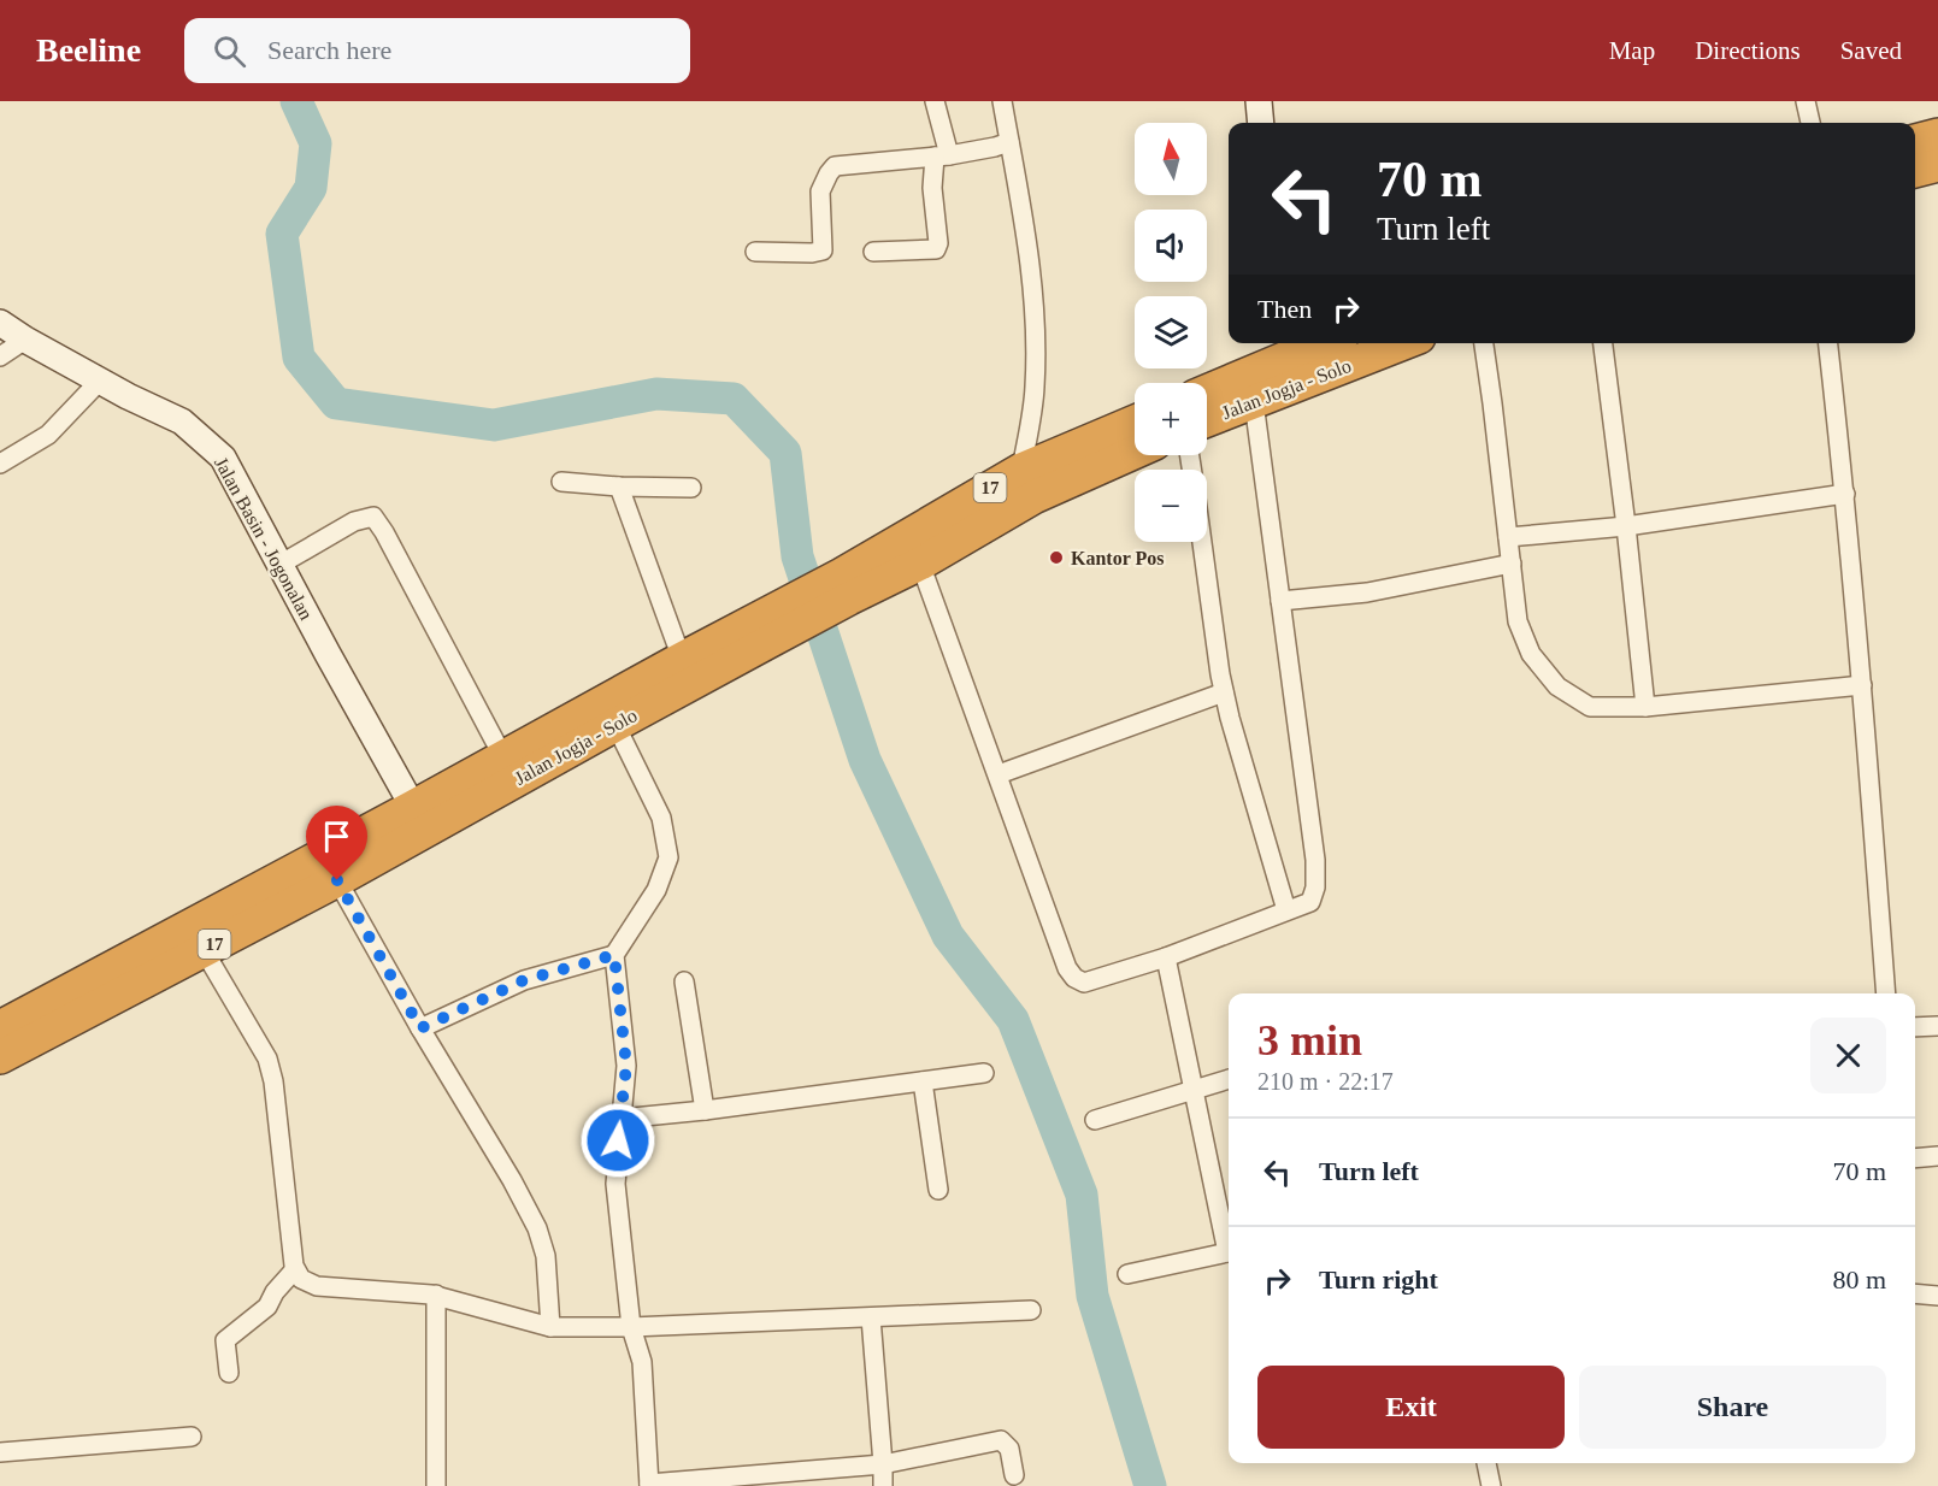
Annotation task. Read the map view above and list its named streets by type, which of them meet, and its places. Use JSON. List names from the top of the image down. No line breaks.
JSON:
{"streets":{"highway":["Jalan Jogja - Solo","17"],"main road":["Jalan Basin - Jogonalan"]},"crossings":[["Jalan Jogja - Solo","Jalan Basin - Jogonalan"]],"places":["Kantor Pos"],"north":"top","page":{"header":"Beeline","search":"Search here","nav":["Map","Directions","Saved"],"map_buttons":["+","−"],"turn":["70 m","Turn left"],"then":"Then","heading":["3 min","210 m · 22:17"],"list":[{"name":"Turn left","value":"70 m"},{"name":"Turn right","value":"80 m"}],"buttons":["Exit","Share"]}}
